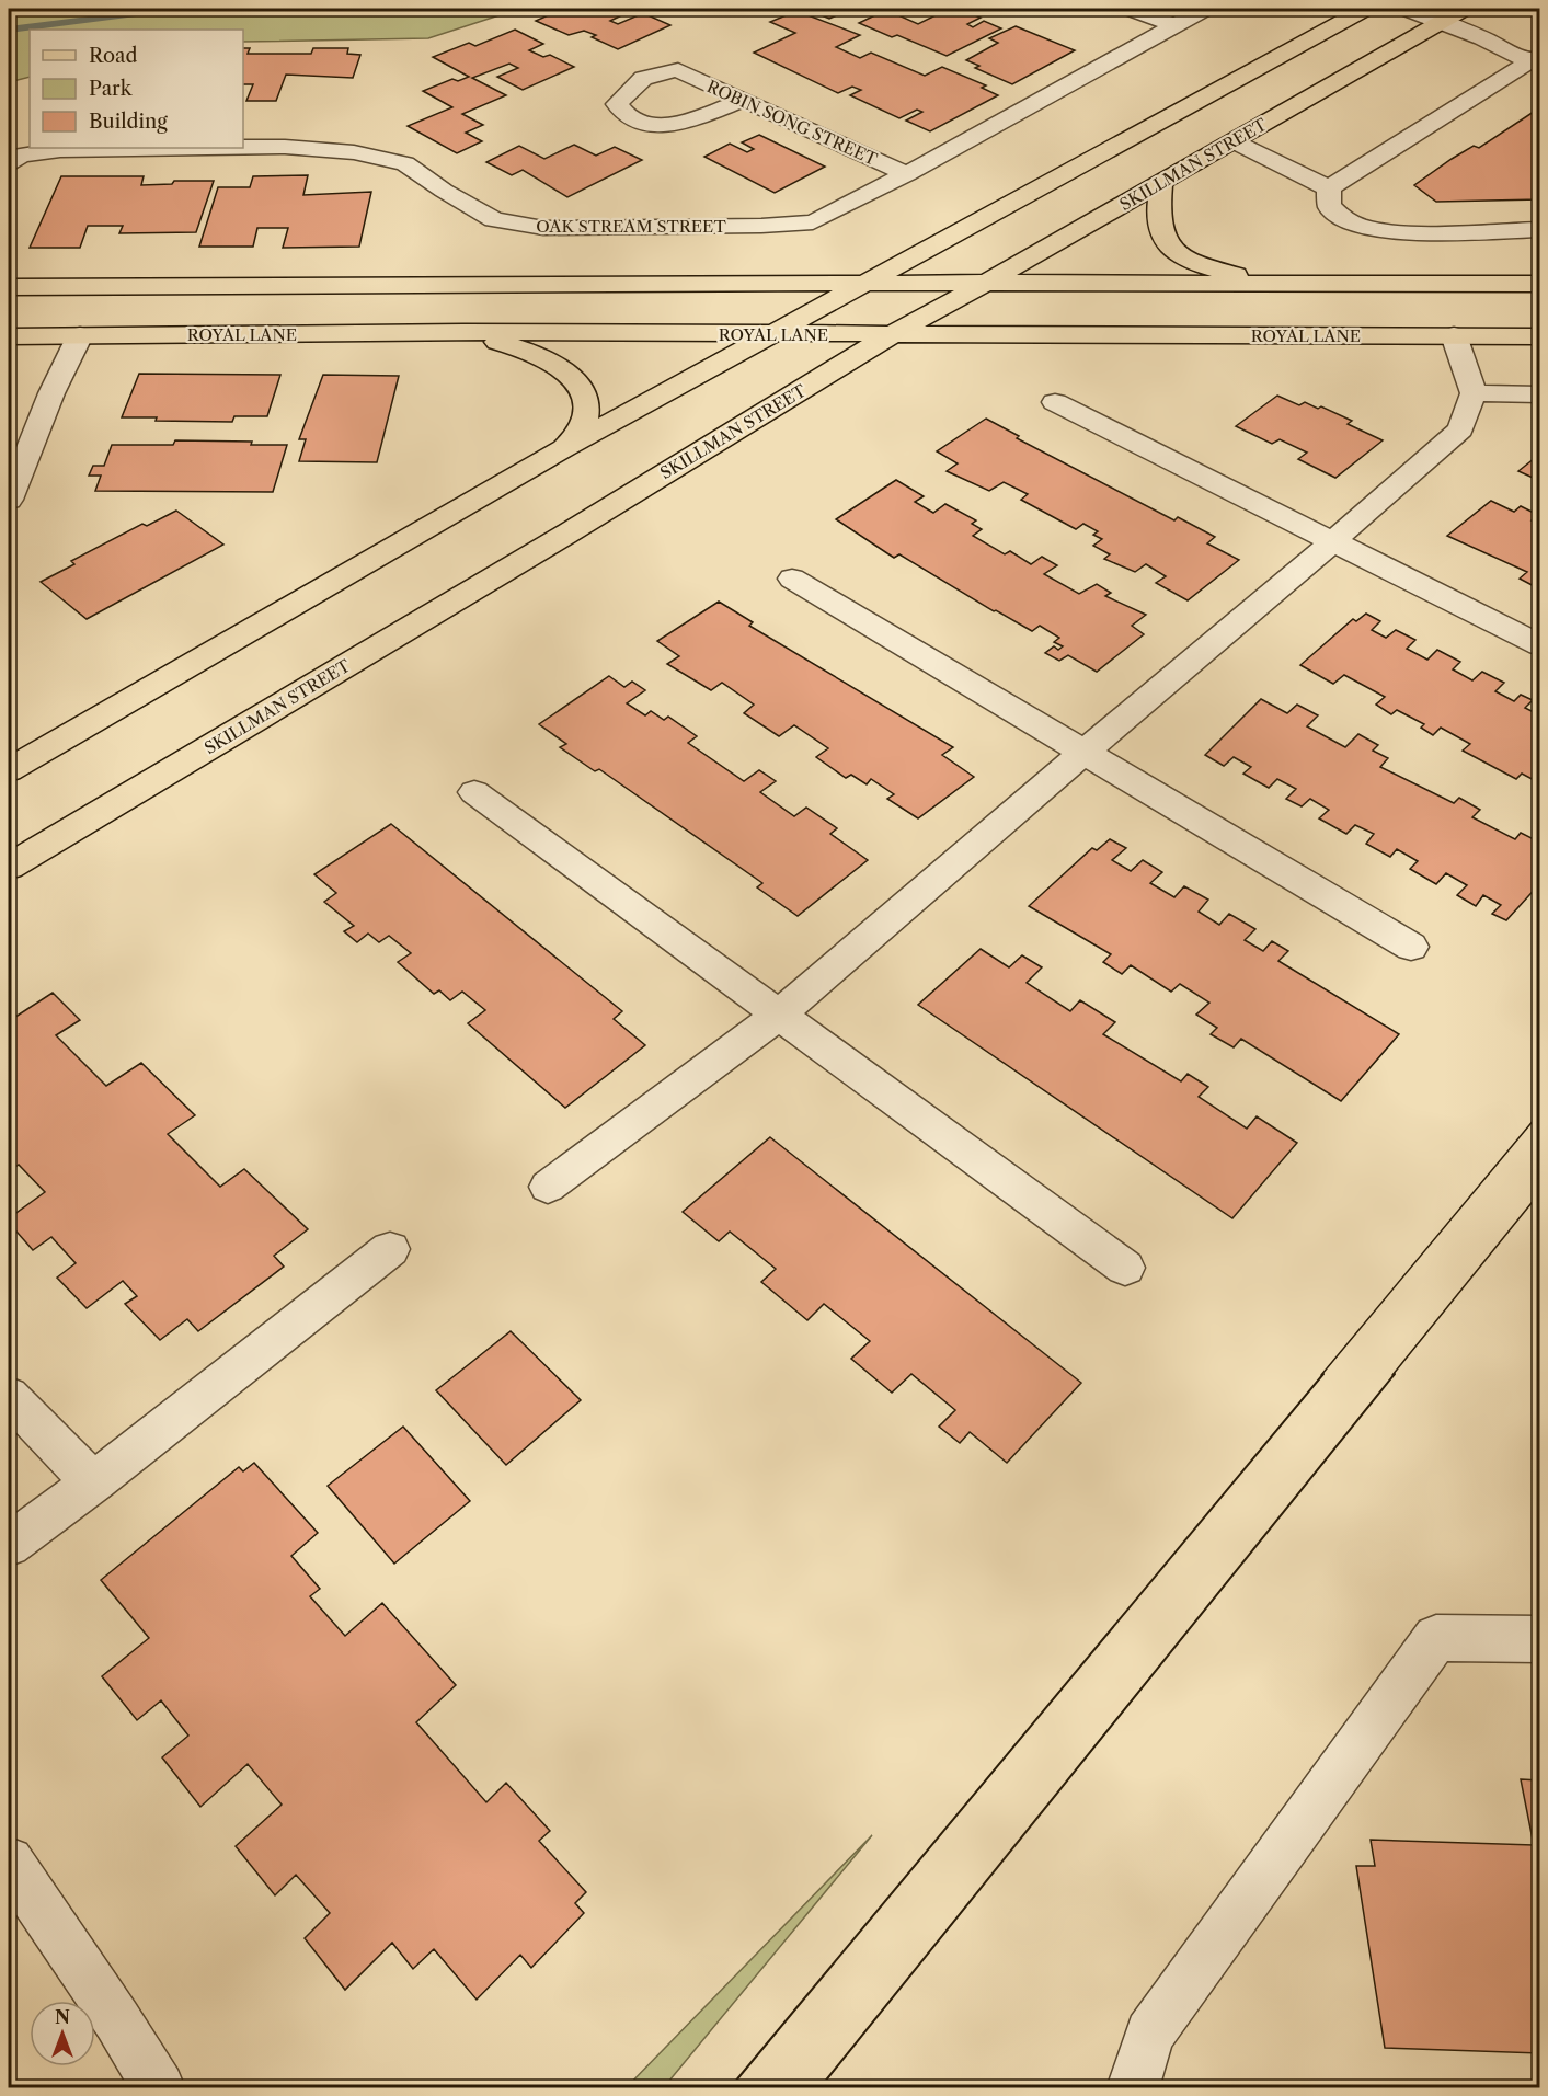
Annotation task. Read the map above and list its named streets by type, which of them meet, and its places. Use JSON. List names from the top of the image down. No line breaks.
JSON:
{"streets":{"main road":["SKILLMAN STREET","ROYAL LANE"],"street":["ROBIN SONG STREET","OAK STREAM STREET"]},"crossings":[["ROBIN SONG STREET","OAK STREAM STREET"],["SKILLMAN STREET","ROYAL LANE"]],"legend":["Road","Park","Building"],"north":"top"}
